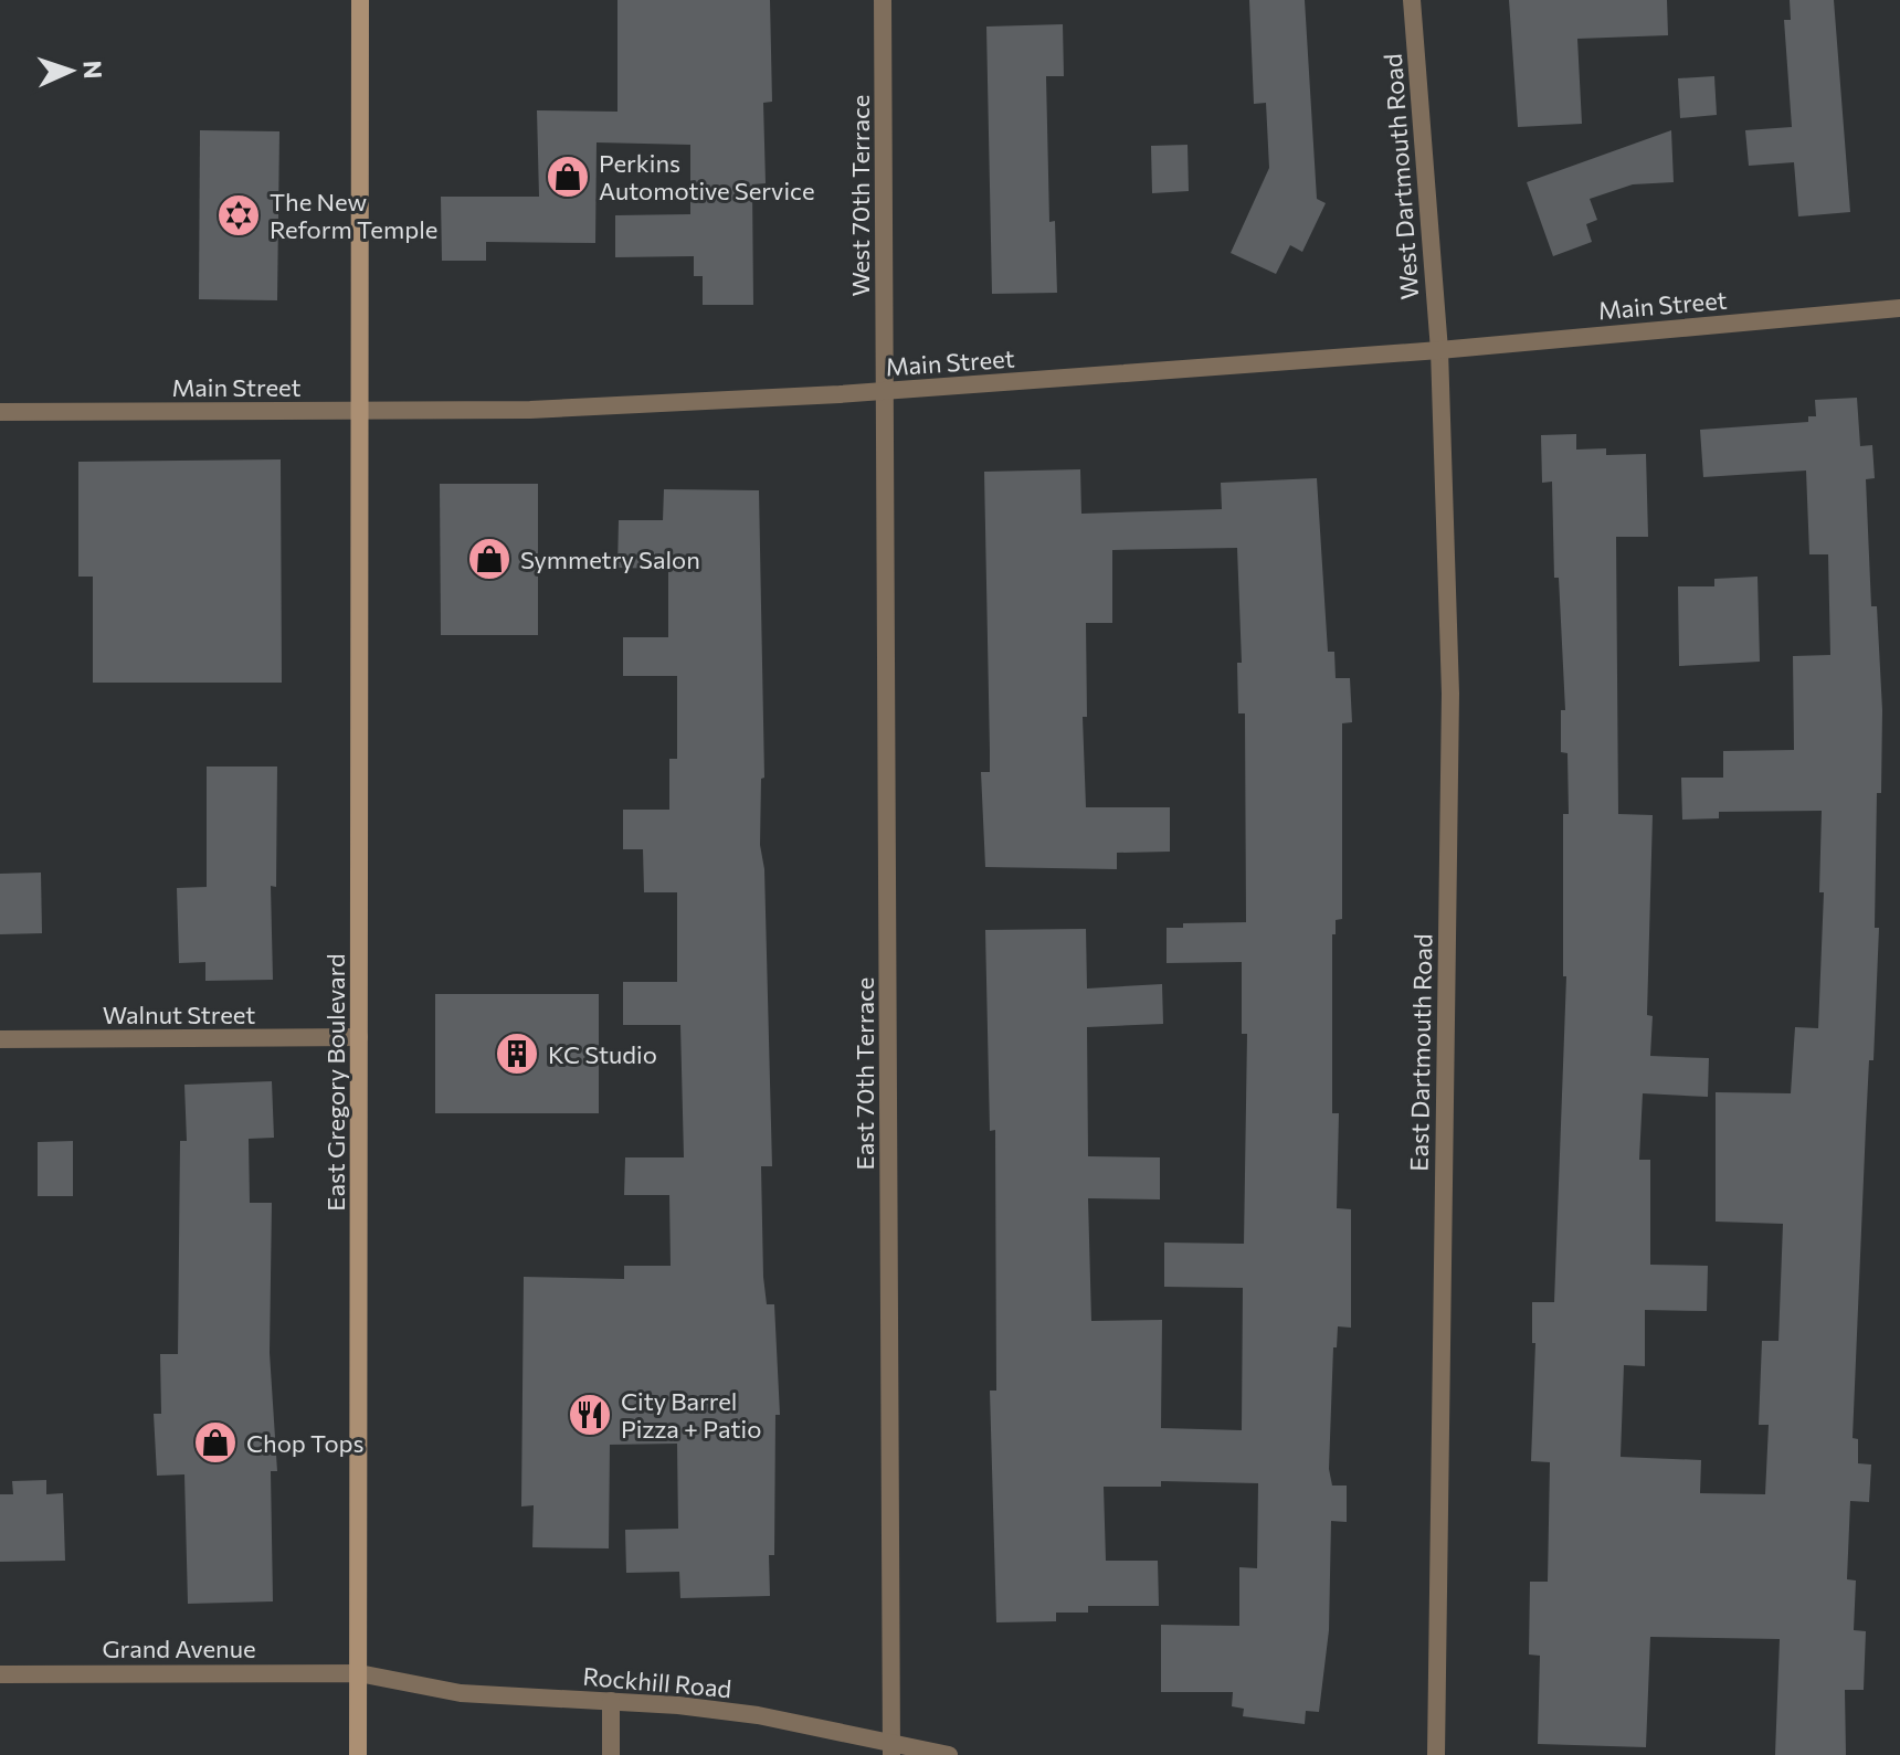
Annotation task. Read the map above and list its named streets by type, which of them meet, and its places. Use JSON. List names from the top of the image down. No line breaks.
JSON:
{"streets":{"main road":["East Gregory Boulevard"],"street":["West Dartmouth Road","West 70th Terrace","Main Street","Walnut Street","East Dartmouth Road","East 70th Terrace","Grand Avenue","Rockhill Road"]},"crossings":[["West Dartmouth Road","Main Street"],["West Dartmouth Road","East Dartmouth Road"],["West 70th Terrace","Main Street"],["West 70th Terrace","East 70th Terrace"],["Main Street","East Dartmouth Road"],["Main Street","East 70th Terrace"],["Main Street","East Gregory Boulevard"],["Walnut Street","East Gregory Boulevard"],["East 70th Terrace","Rockhill Road"],["East Gregory Boulevard","Grand Avenue"],["East Gregory Boulevard","Rockhill Road"],["Grand Avenue","Rockhill Road"]],"places":{"shop":["Perkins Automotive Service","Symmetry Salon","Chop Tops"],"synagogue":["The New Reform Temple"],"building":["KC Studio"],"restaurant":["City Barrel Pizza + Patio"]},"north":"right"}
